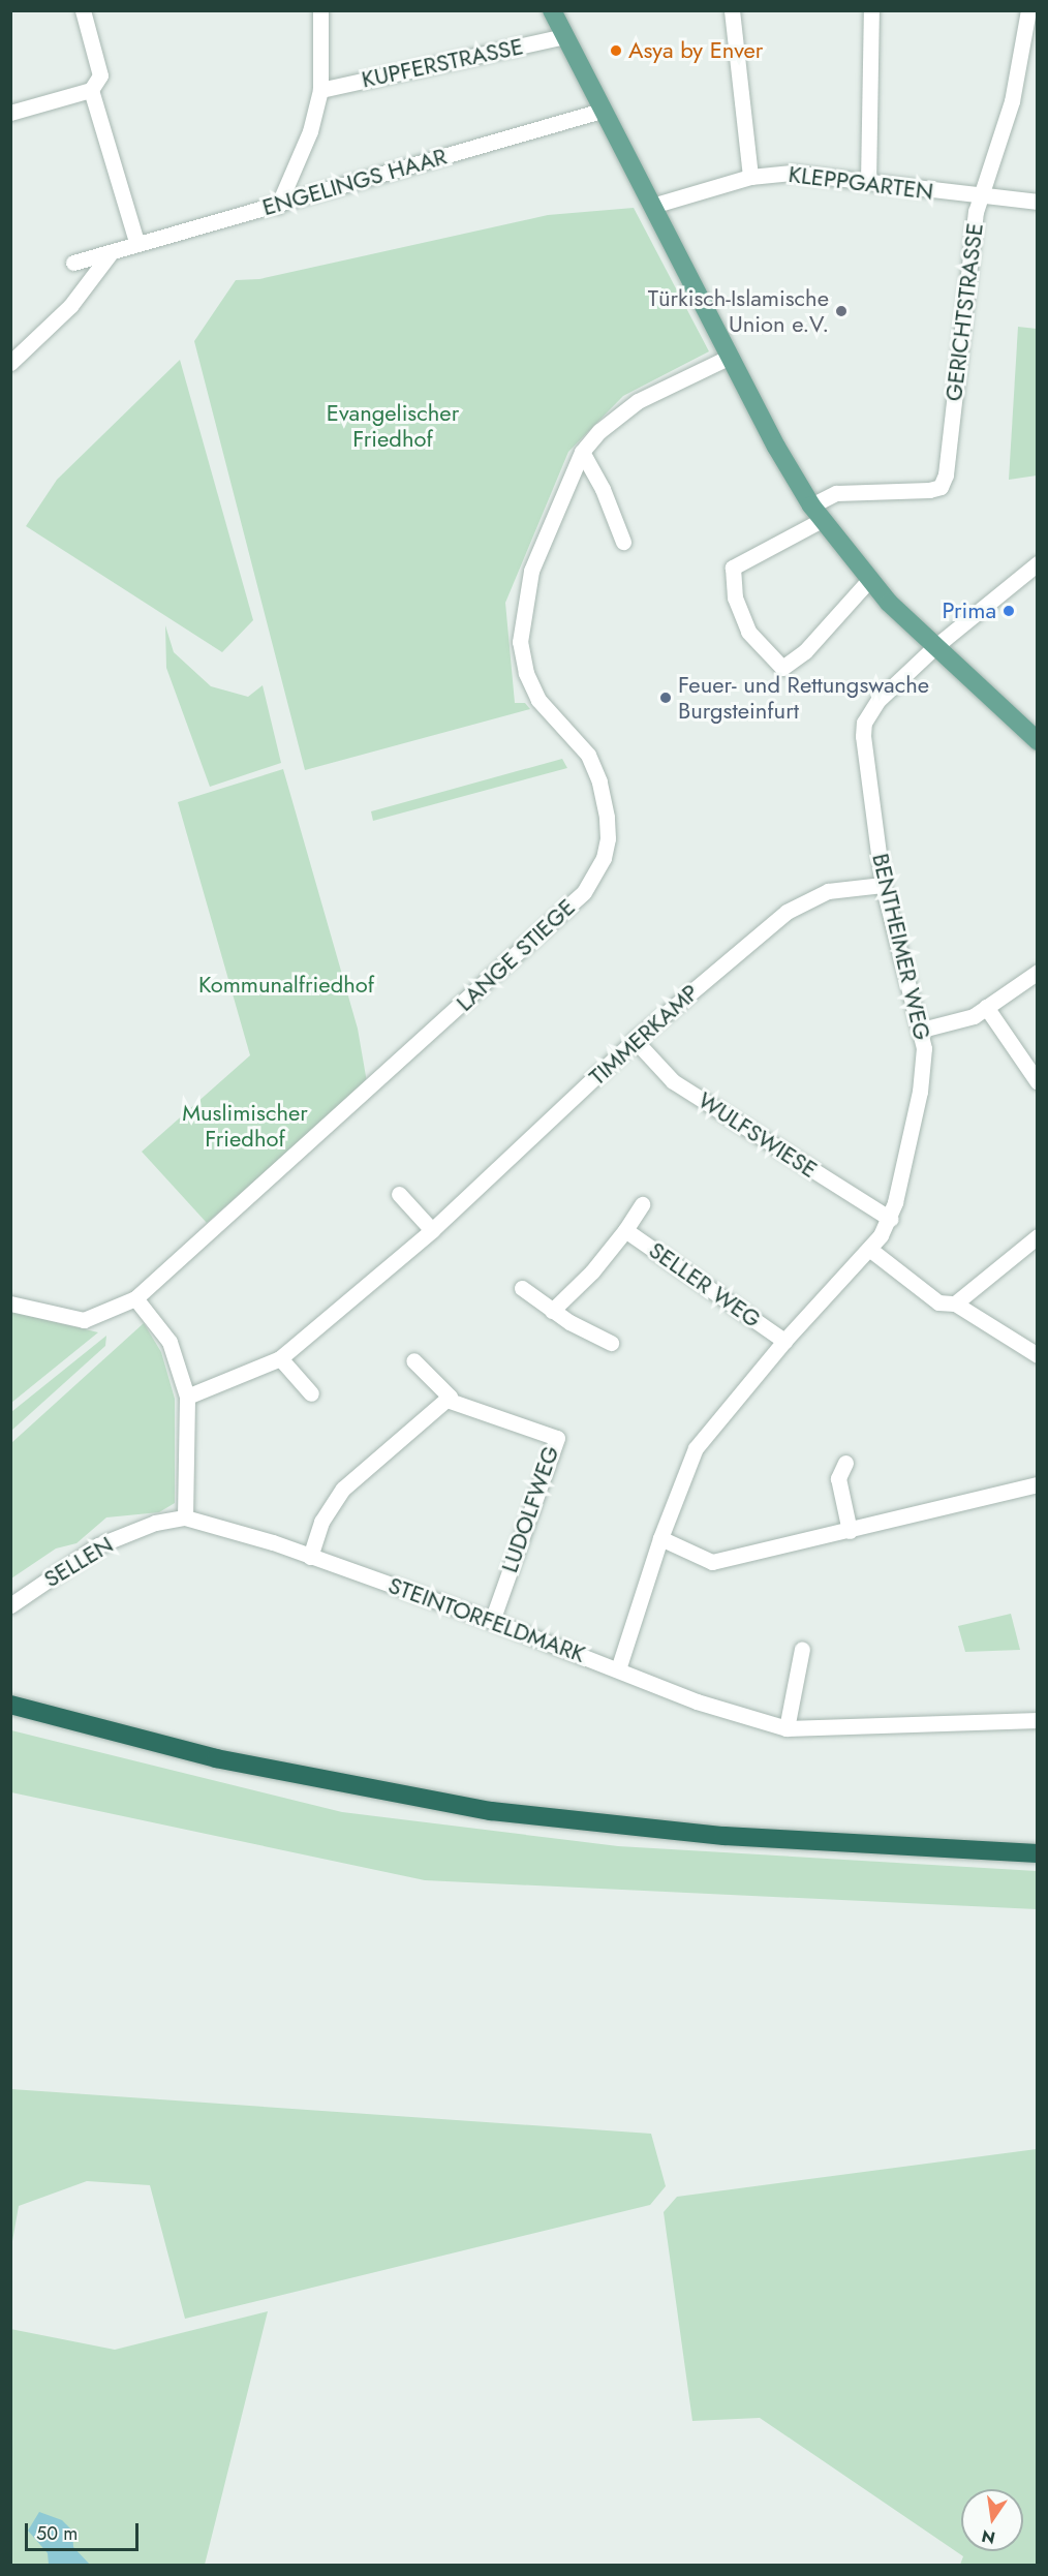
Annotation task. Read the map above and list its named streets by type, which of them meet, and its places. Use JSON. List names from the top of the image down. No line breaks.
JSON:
{"streets":{"street":["KUPFERSTRASSE","ENGELINGS HAAR","KLEPPGARTEN","GERICHTSTRASSE","BENTHEIMER WEG","LANGE STIEGE","TIMMERKAMP","WULFSWIESE","SELLER WEG","LUDOLFWEG","SELLEN","STEINTORFELDMARK"]},"crossings":[["KLEPPGARTEN","GERICHTSTRASSE"],["BENTHEIMER WEG","TIMMERKAMP"],["BENTHEIMER WEG","WULFSWIESE"],["BENTHEIMER WEG","SELLER WEG"],["TIMMERKAMP","WULFSWIESE"],["SELLER WEG","STEINTORFELDMARK"],["LUDOLFWEG","STEINTORFELDMARK"],["SELLEN","STEINTORFELDMARK"]],"parks":["Evangelischer Friedhof","Kommunalfriedhof","Muslimischer Friedhof"],"places":["Asya by Enver","Türkisch-Islamische Union e.V.","Prima","Feuer- und Rettungswache Burgsteinfurt"],"scale_bar":"50 m","north":"bottom"}
